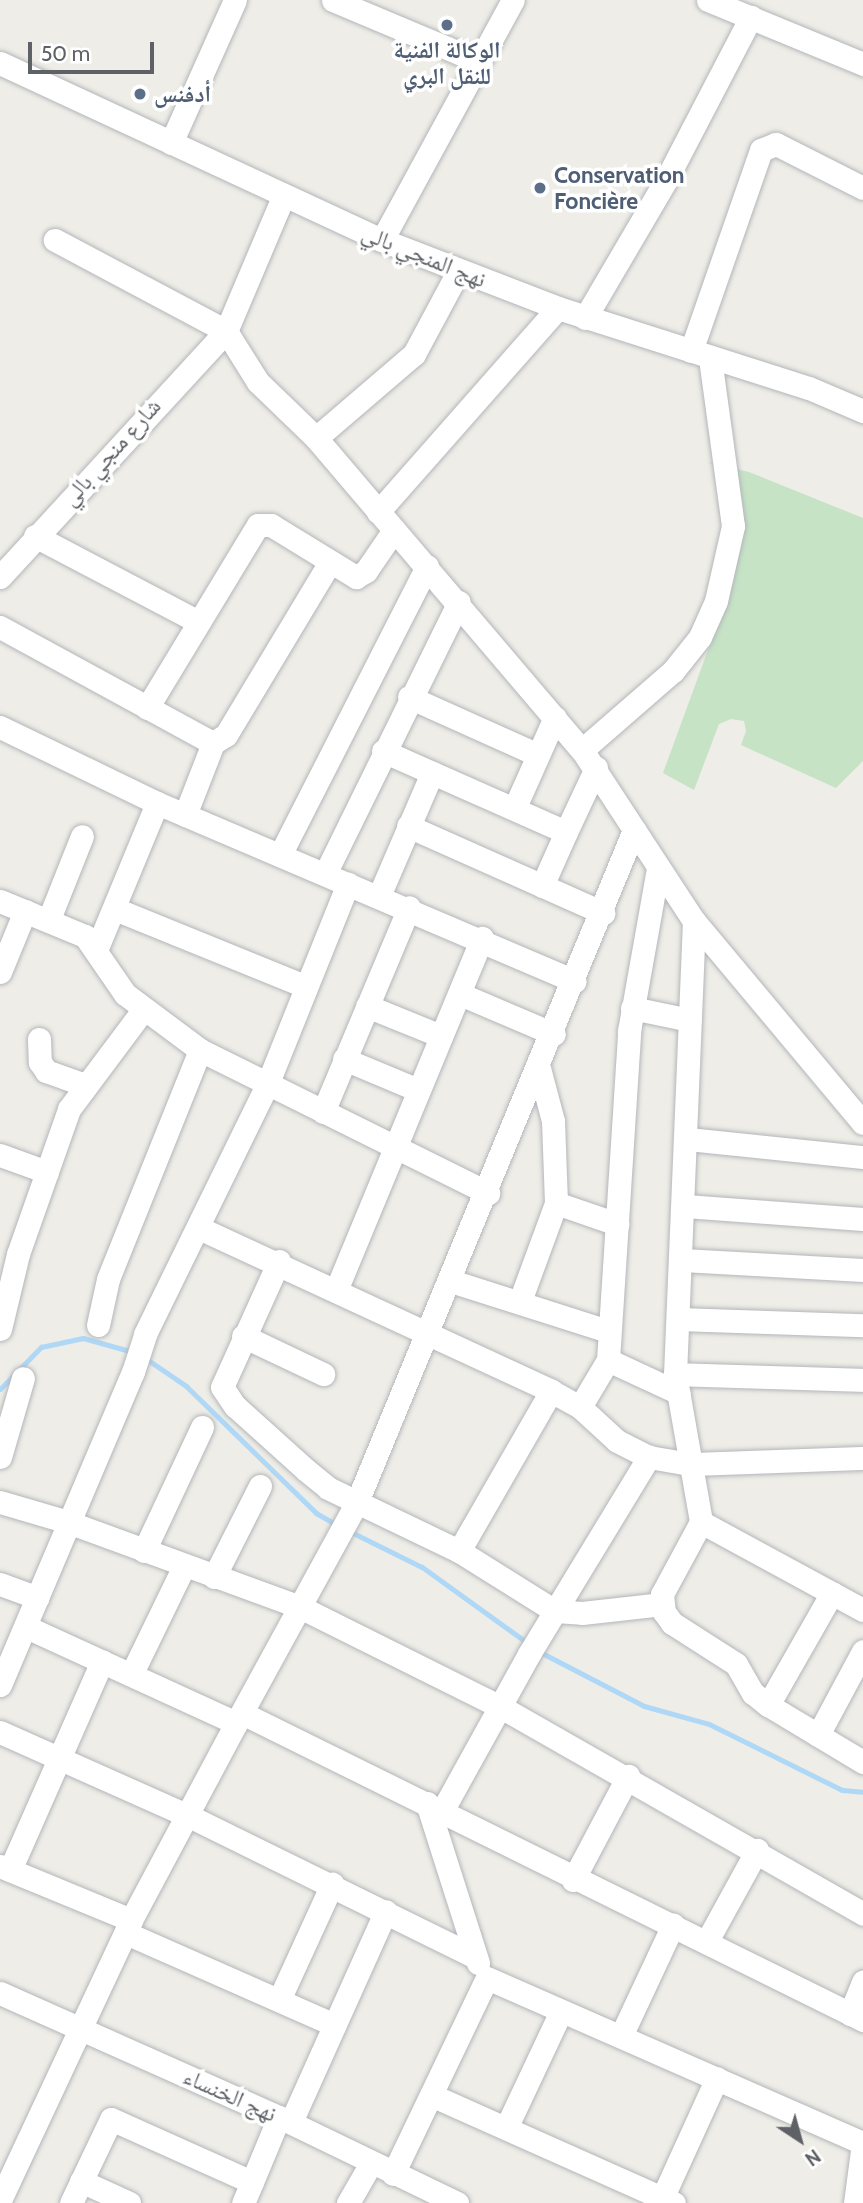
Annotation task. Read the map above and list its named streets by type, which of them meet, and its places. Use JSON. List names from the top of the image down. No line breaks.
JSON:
{"streets":{"street":["نهج المنجي بالي","شارع منجي بالي","نهج الخنساء"]},"crossings":[["نهج المنجي بالي","شارع منجي بالي"]],"places":["الوكالة الفنية للنقل البري","أدفنس","Conservation Foncière"],"scale_bar":"50 m","north":"bottom right"}
